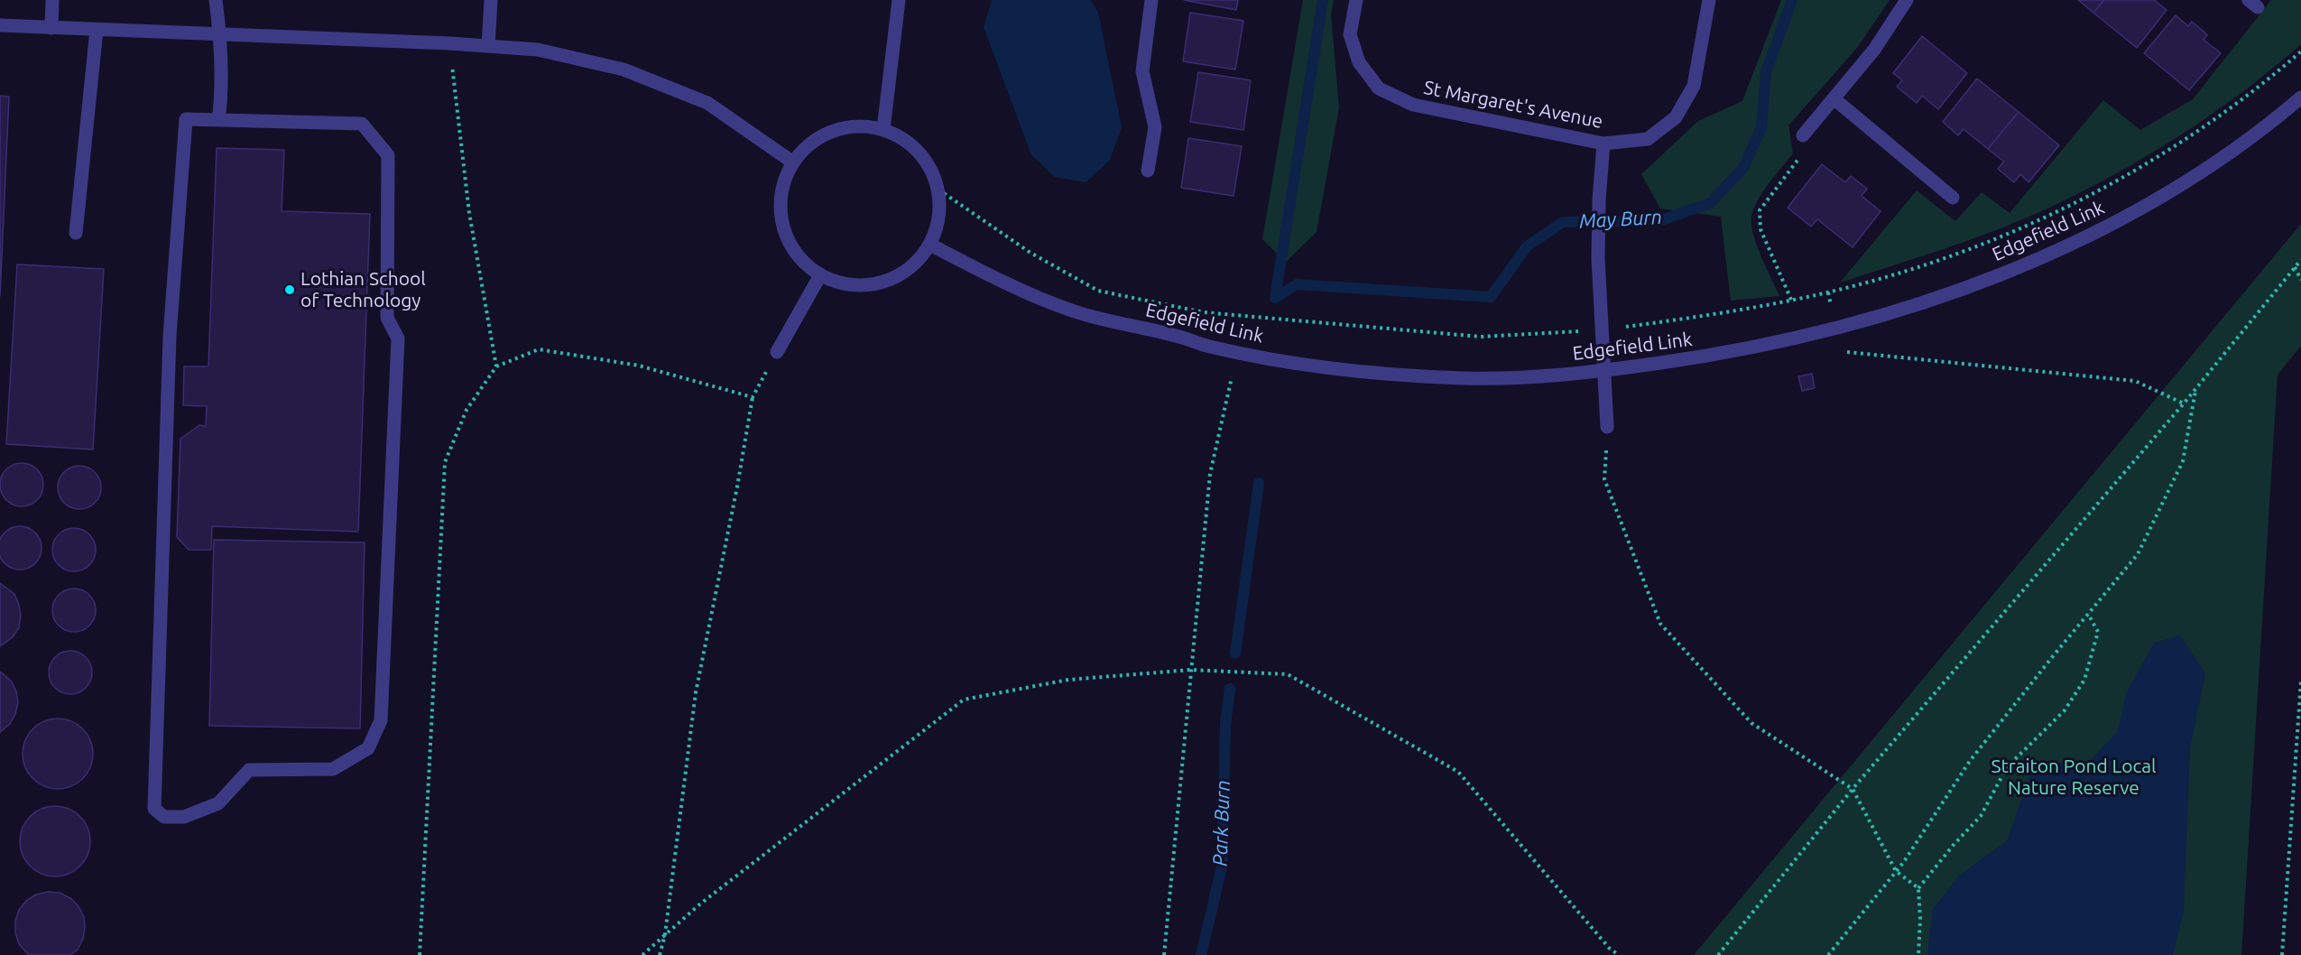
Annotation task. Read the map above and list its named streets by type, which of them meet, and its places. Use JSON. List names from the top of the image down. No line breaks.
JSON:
{"streets":{"street":["St Margaret's Avenue","Edgefield Link"]},"water":["May Burn","Park Burn"],"parks":["Straiton Pond Local Nature Reserve"],"places":["Lothian School of Technology"]}
